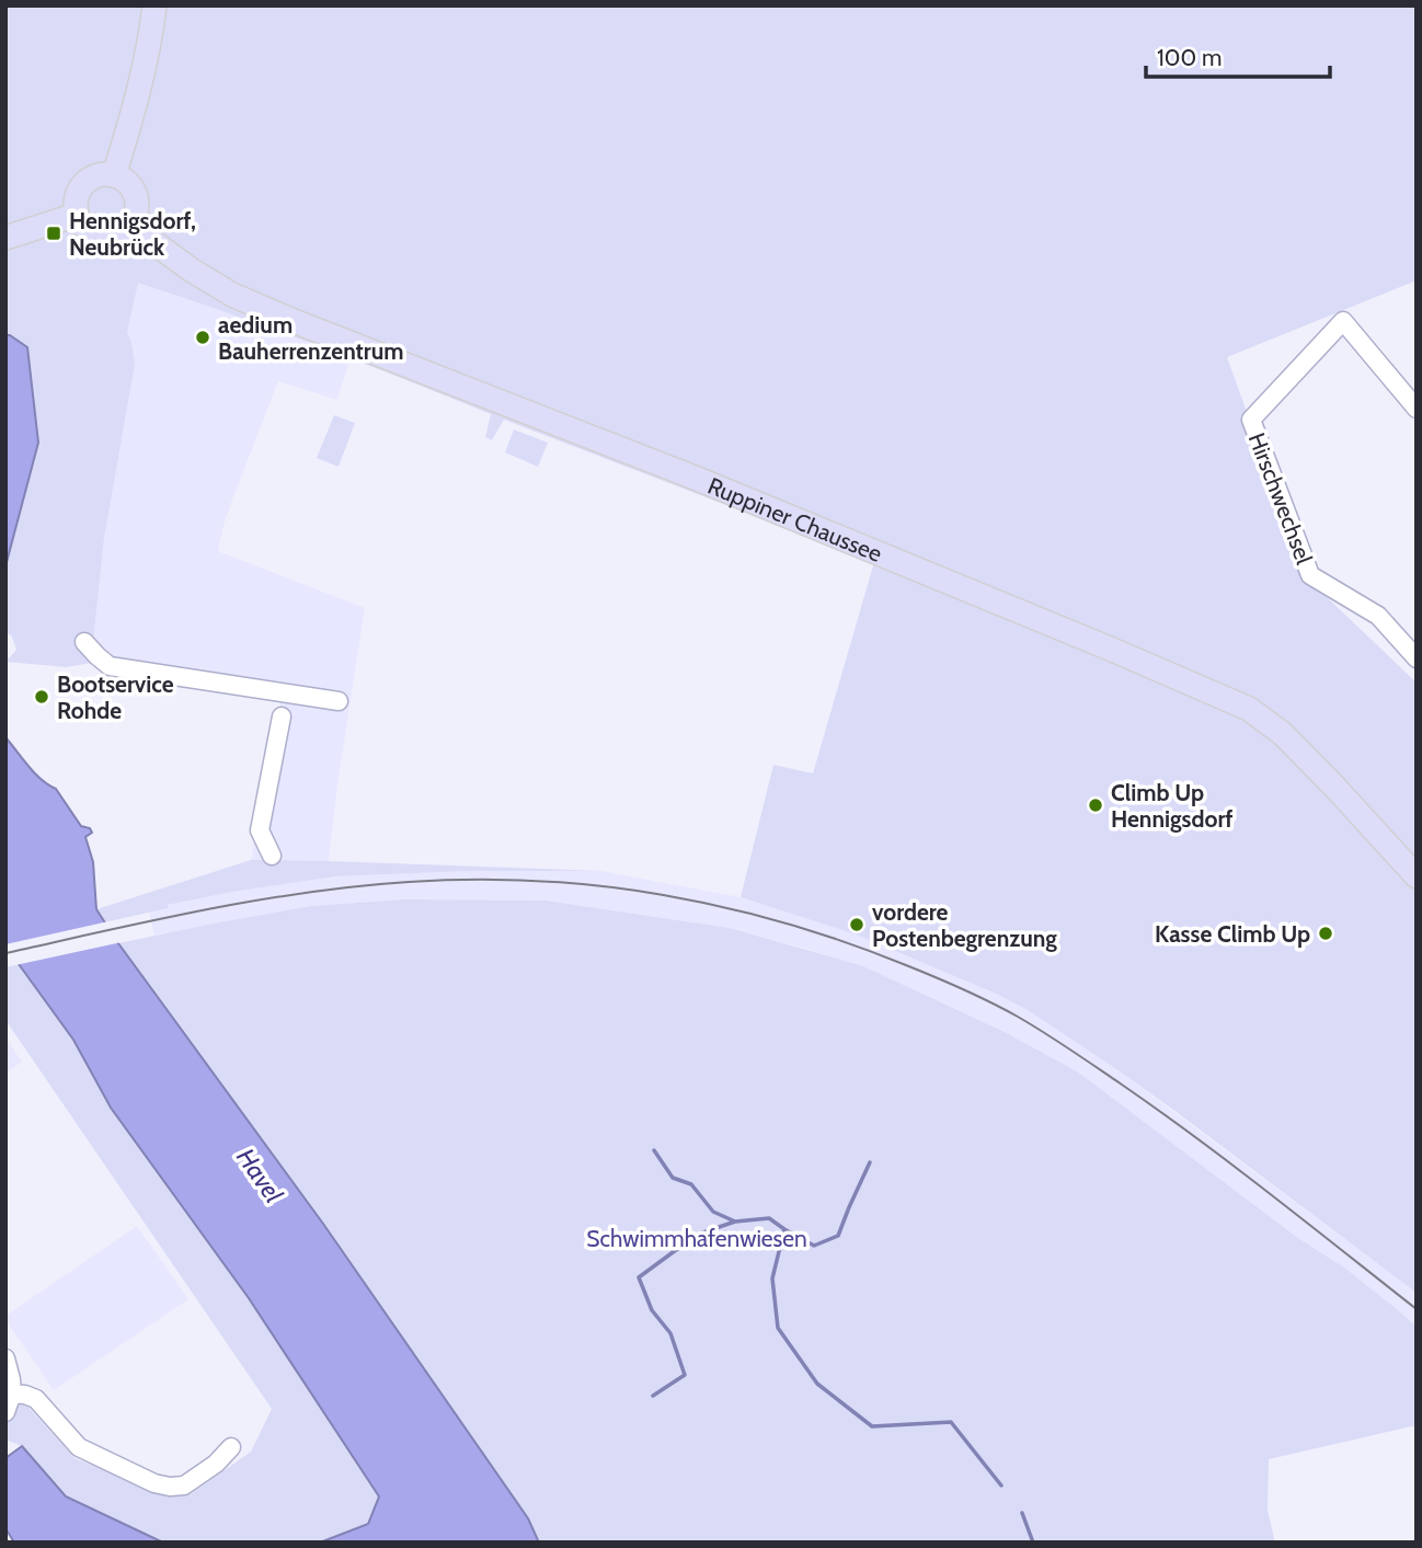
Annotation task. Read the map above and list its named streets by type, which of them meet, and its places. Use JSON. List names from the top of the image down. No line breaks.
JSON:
{"streets":{"main road":["Ruppiner Chaussee"],"street":["Hirschwechsel"]},"water":["Havel"],"parks":["Schwimmhafenwiesen"],"places":{"transit":["Hennigsdorf, Neubrück"],"other":["aedium Bauherrenzentrum","Bootservice Rohde","Climb Up Hennigsdorf","vordere Postenbegrenzung","Kasse Climb Up"]},"scale_bar":"100 m"}
